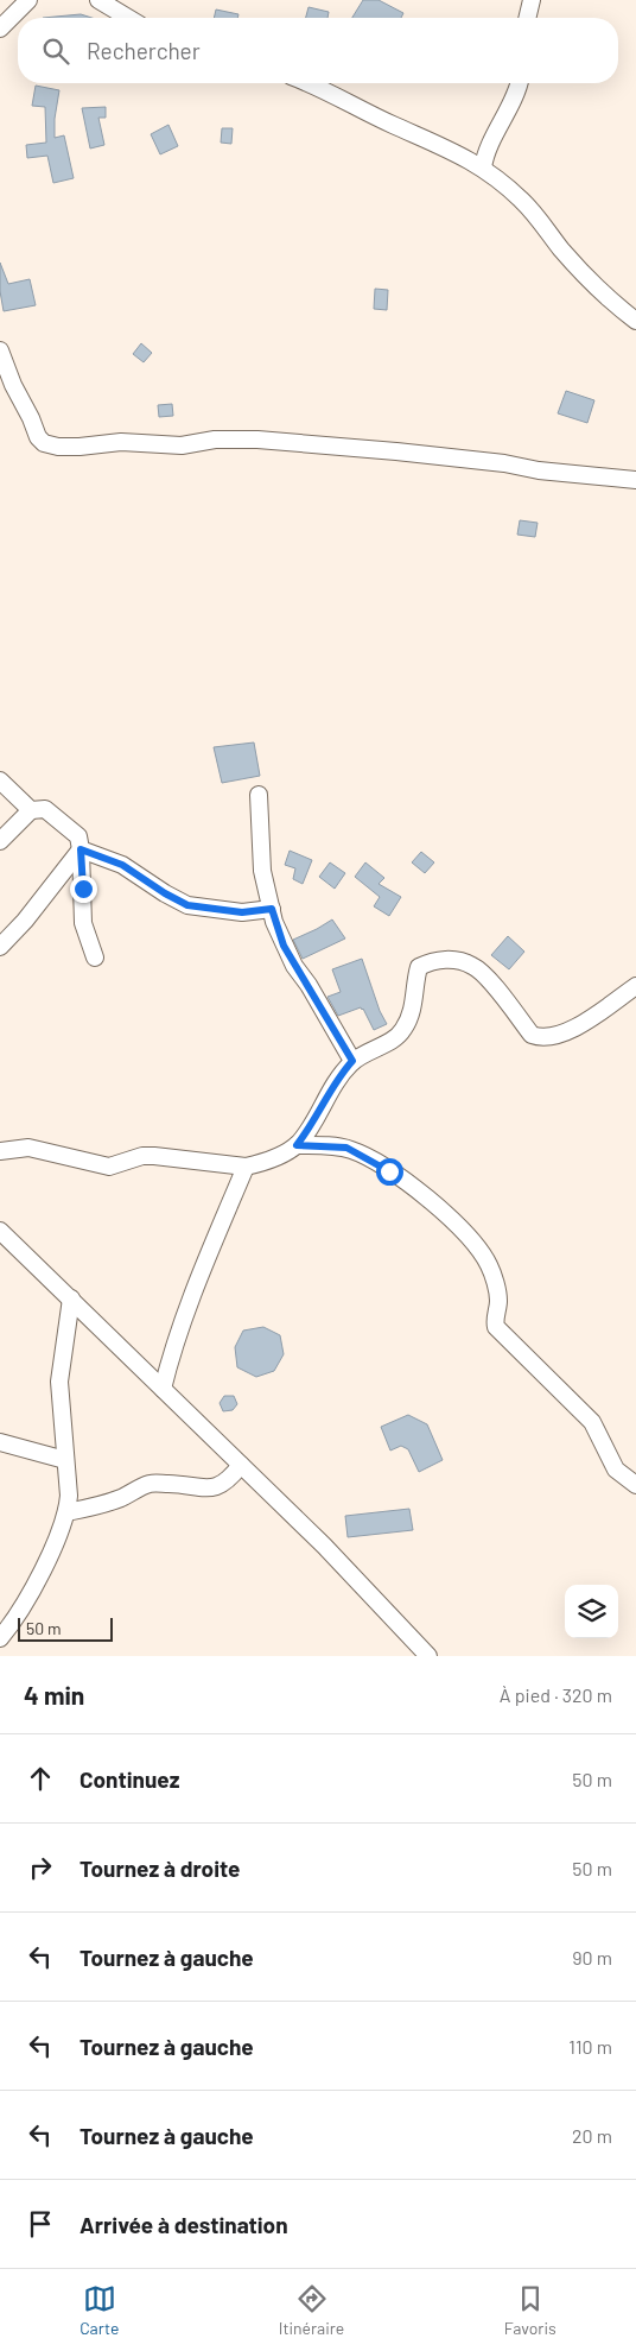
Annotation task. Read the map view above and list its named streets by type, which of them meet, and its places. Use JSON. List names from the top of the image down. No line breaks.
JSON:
{"scale_bar":"50 m","page":{"search":"Rechercher","scale":"50 m","heading":["4 min","À pied · 320 m"],"list":[["Continuez","50 m"],["Tournez à droite","50 m"],["Tournez à gauche","90 m"],["Tournez à gauche","110 m"],["Tournez à gauche","20 m"],"Arrivée à destination"],"nav":["Carte","Itinéraire","Favoris"]}}
